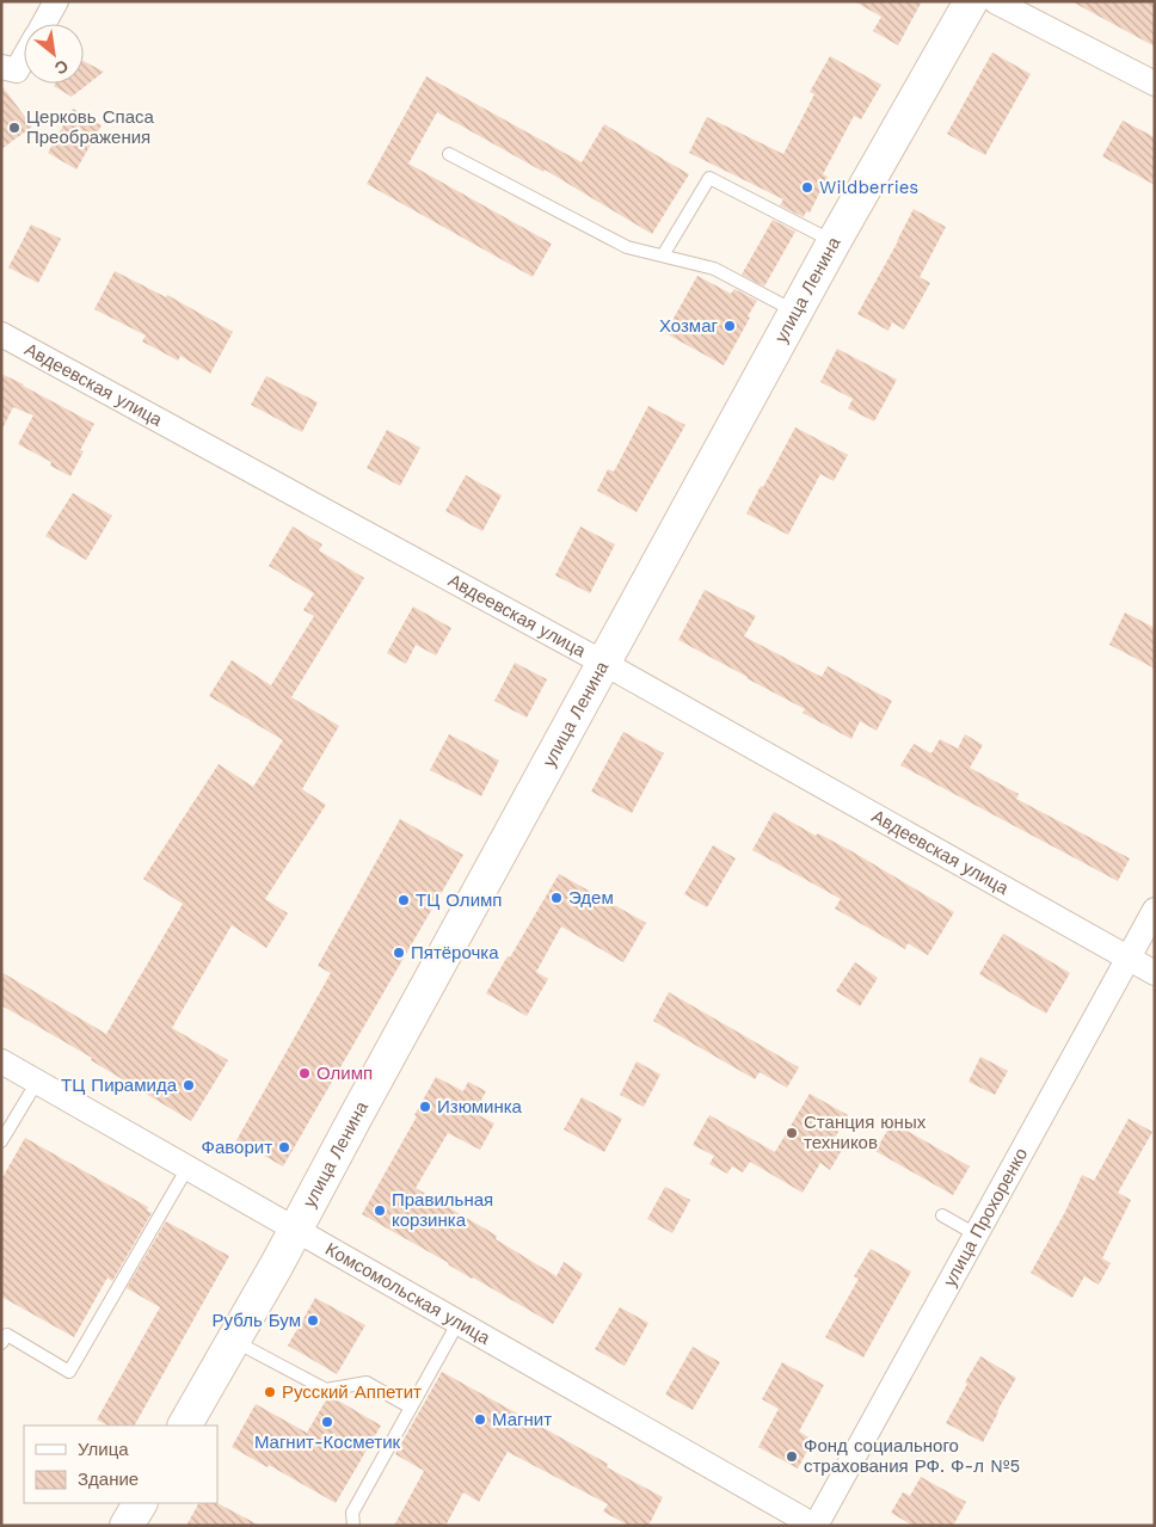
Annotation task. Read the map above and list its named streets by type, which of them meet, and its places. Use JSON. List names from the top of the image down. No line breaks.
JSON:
{"streets":{"main road":["улица Ленина"],"street":["Авдеевская улица","улица Прохоренко","Комсомольская улица"]},"crossings":[["улица Ленина","Авдеевская улица"],["улица Ленина","Комсомольская улица"],["Авдеевская улица","улица Прохоренко"],["улица Прохоренко","Комсомольская улица"]],"places":["Церковь Спаса Преображения","Wildberries","Хозмаг","Эдем","ТЦ Олимп","Пятёрочка","Олимп","ТЦ Пирамида","Изюминка","Станция юных техников","Фаворит","Правильная корзинка","Рубль Бум","Русский Аппетит","Магнит","Магнит-Косметик","Фонд социального страхования РФ. Ф-л №5"],"legend":["Улица","Здание"],"north":"bottom right"}
